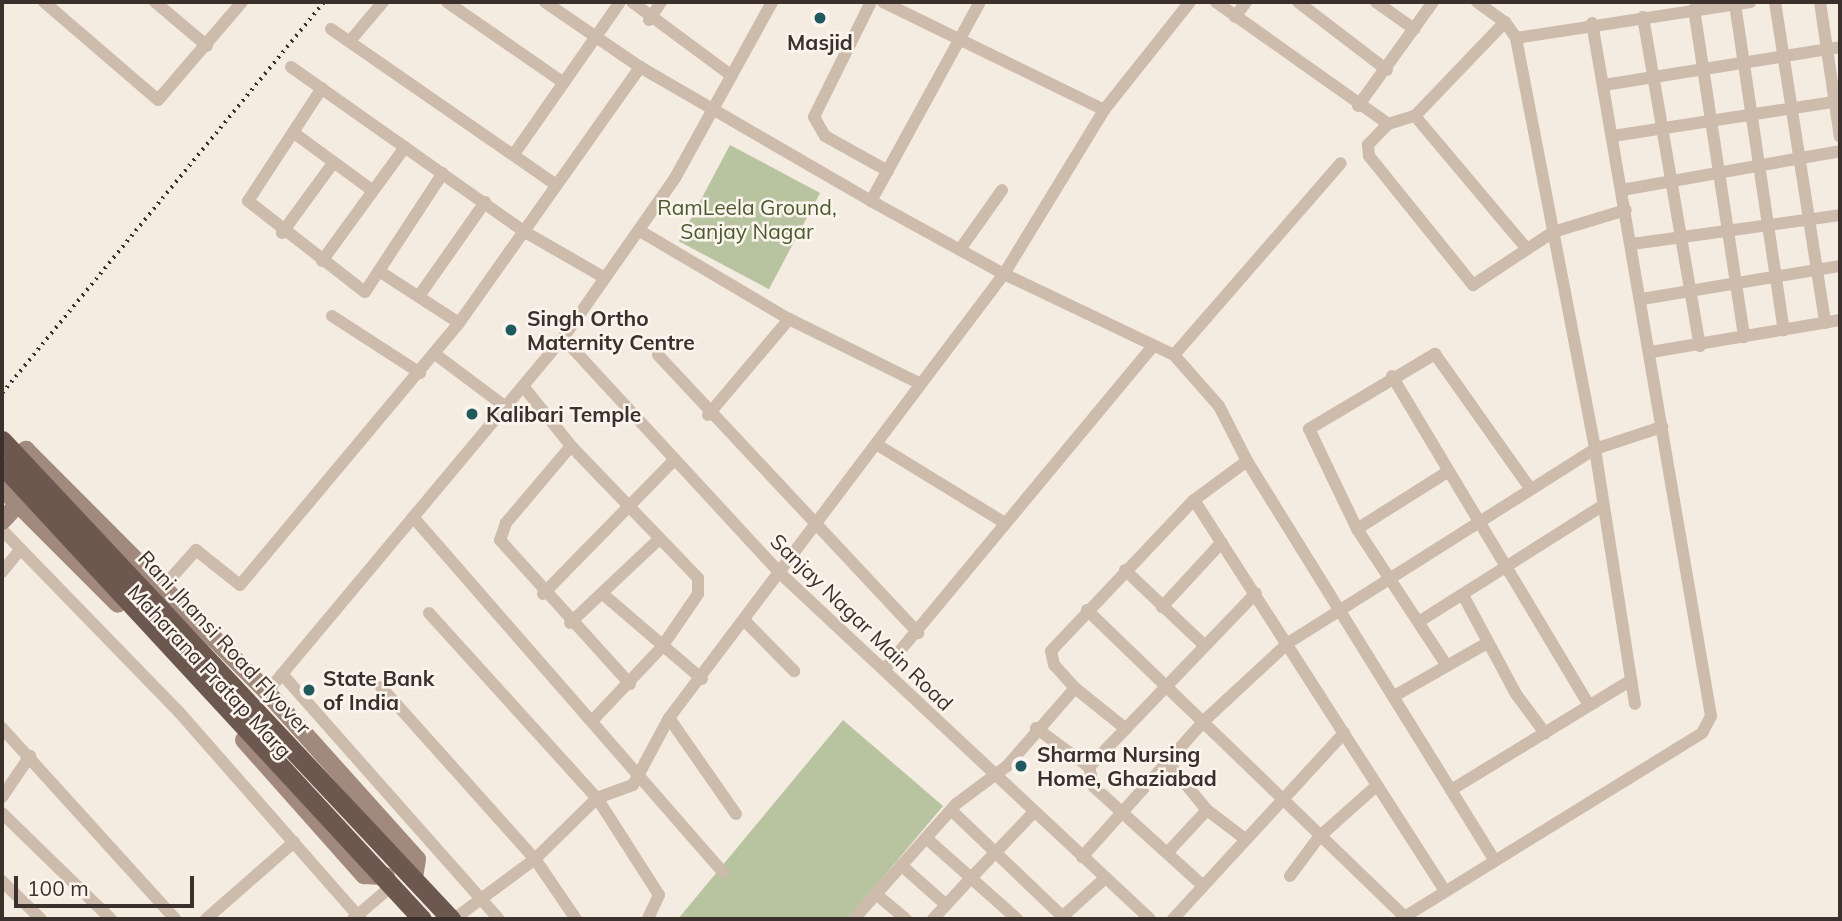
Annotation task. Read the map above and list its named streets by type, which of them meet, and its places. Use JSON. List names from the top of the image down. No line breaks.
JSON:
{"streets":{"highway":["Rani Jhansi Road Flyover"],"main road":["Maharana Pratap Marg"],"street":["Sanjay Nagar Main Road"]},"crossings":[["Rani Jhansi Road Flyover","Maharana Pratap Marg"]],"parks":["RamLeela Ground, Sanjay Nagar"],"places":["Masjid","Singh Ortho Maternity Centre","Kalibari Temple","State Bank of India","Sharma Nursing Home, Ghaziabad"],"scale_bar":"100 m"}
